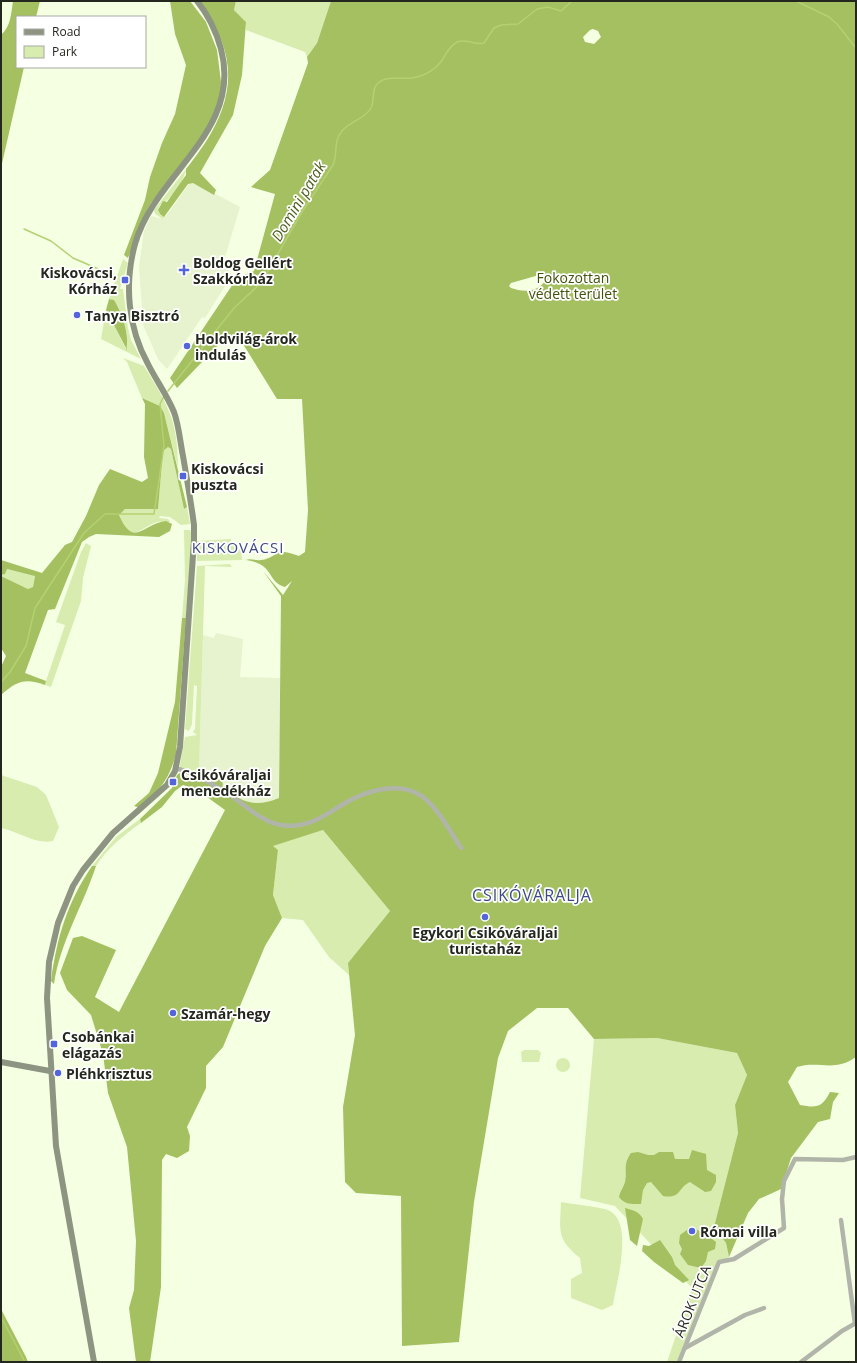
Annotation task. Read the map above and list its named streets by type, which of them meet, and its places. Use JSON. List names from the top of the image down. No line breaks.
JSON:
{"streets":{"street":["ÁROK UTCA"]},"districts":["KISKOVÁCSI","CSIKÓVÁRALJA"],"water":["Domini patak"],"parks":["Fokozottan védett terület"],"places":{"health":["Boldog Gellért Szakkórház"],"transit":["Kiskovácsi, Kórház","Kiskovácsi puszta","Csikóváraljai menedékház","Csobánkai elágazás"],"other":["Tanya Bisztró","Holdvilág-árok indulás","Egykori Csikóváraljai turistaház","Szamár-hegy","Pléhkrisztus","Római villa"]},"legend":["Road","Park"]}
